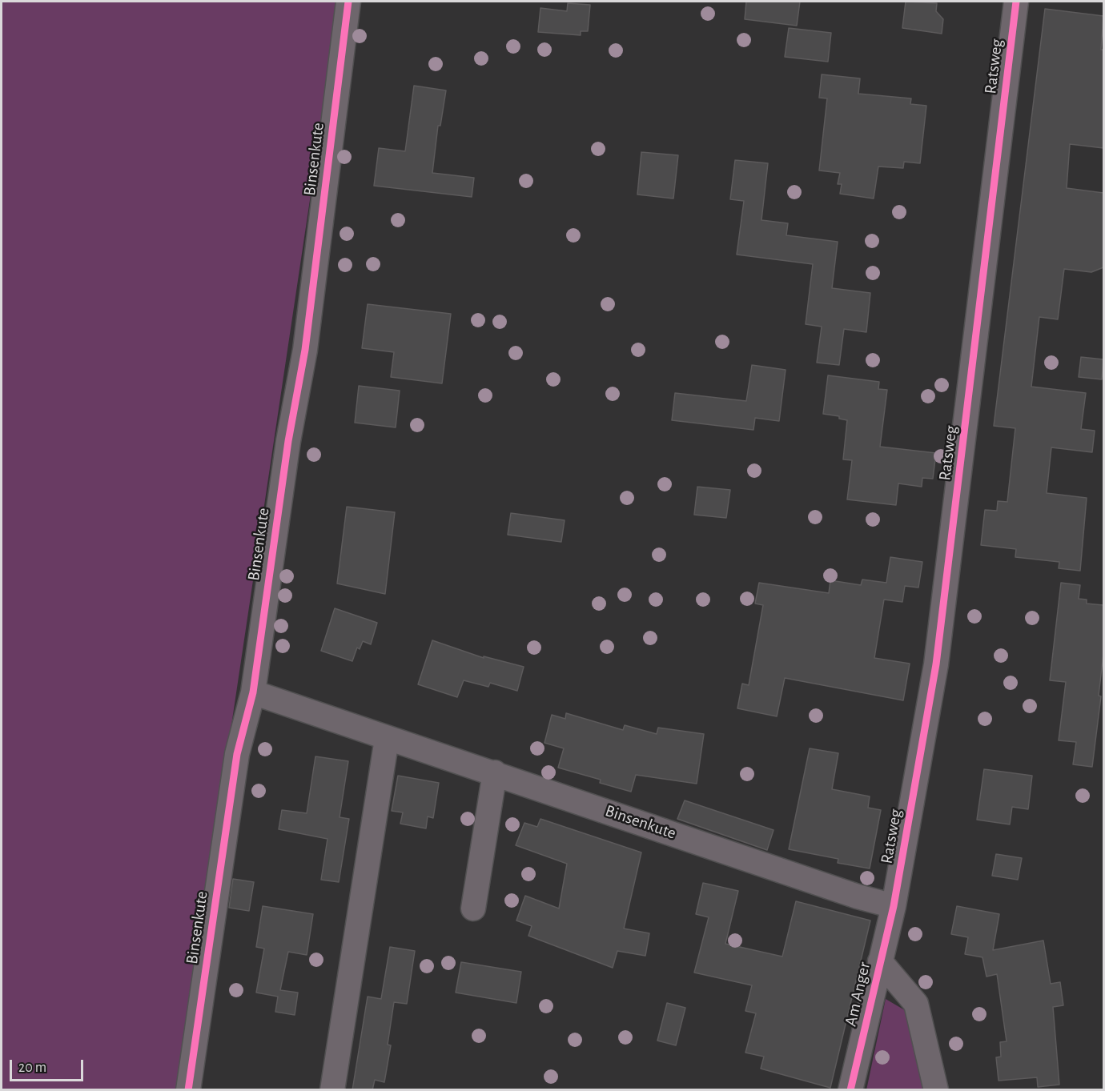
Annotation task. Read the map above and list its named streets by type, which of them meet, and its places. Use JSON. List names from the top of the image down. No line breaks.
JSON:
{"streets":{"street":["Ratsweg","Binsenkute","Am Anger"]},"crossings":[["Ratsweg","Binsenkute"],["Ratsweg","Am Anger"],["Binsenkute","Am Anger"]],"scale_bar":"20 m"}
